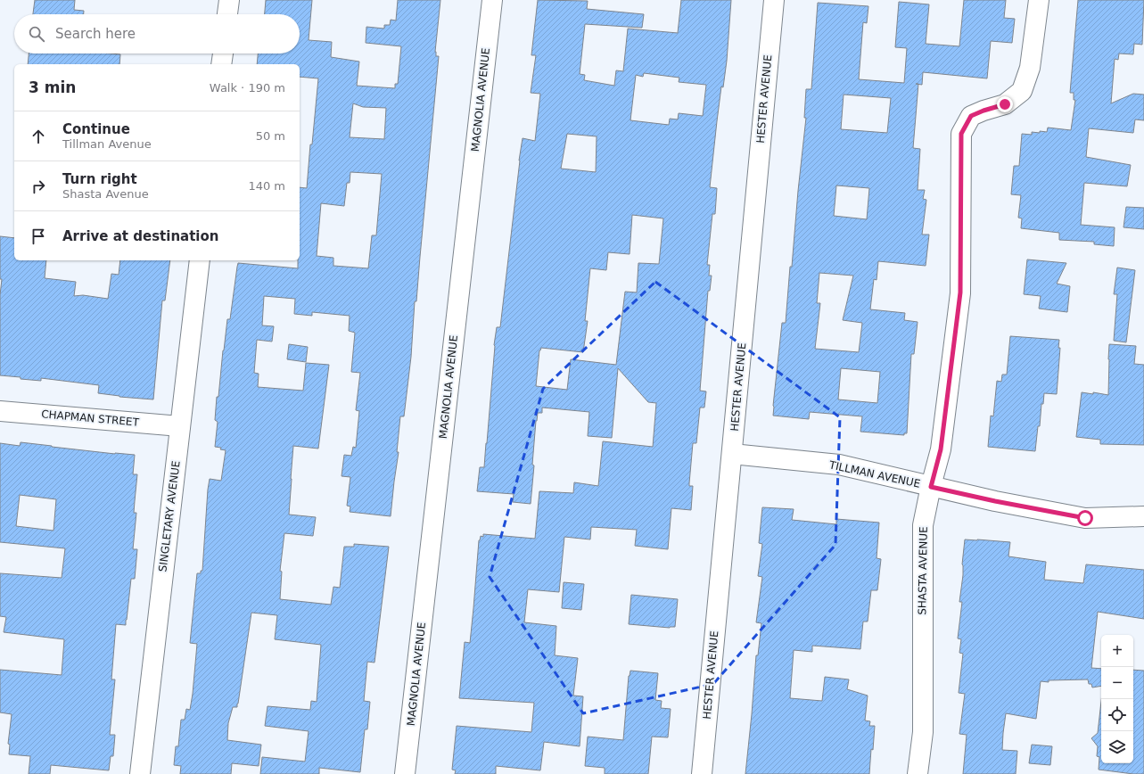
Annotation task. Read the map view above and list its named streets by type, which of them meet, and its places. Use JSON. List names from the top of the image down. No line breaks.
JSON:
{"streets":{"street":["HESTER AVENUE","MAGNOLIA AVENUE","CHAPMAN STREET","TILLMAN AVENUE","SINGLETARY AVENUE","SHASTA AVENUE"]},"crossings":[["HESTER AVENUE","TILLMAN AVENUE"],["CHAPMAN STREET","SINGLETARY AVENUE"],["TILLMAN AVENUE","SHASTA AVENUE"]],"page":{"search":"Search here","heading":["3 min","Walk · 190 m"],"list":[["Continue","Tillman Avenue","50 m"],["Turn right","Shasta Avenue","140 m"],"Arrive at destination"],"map_buttons":["+","−"]}}
